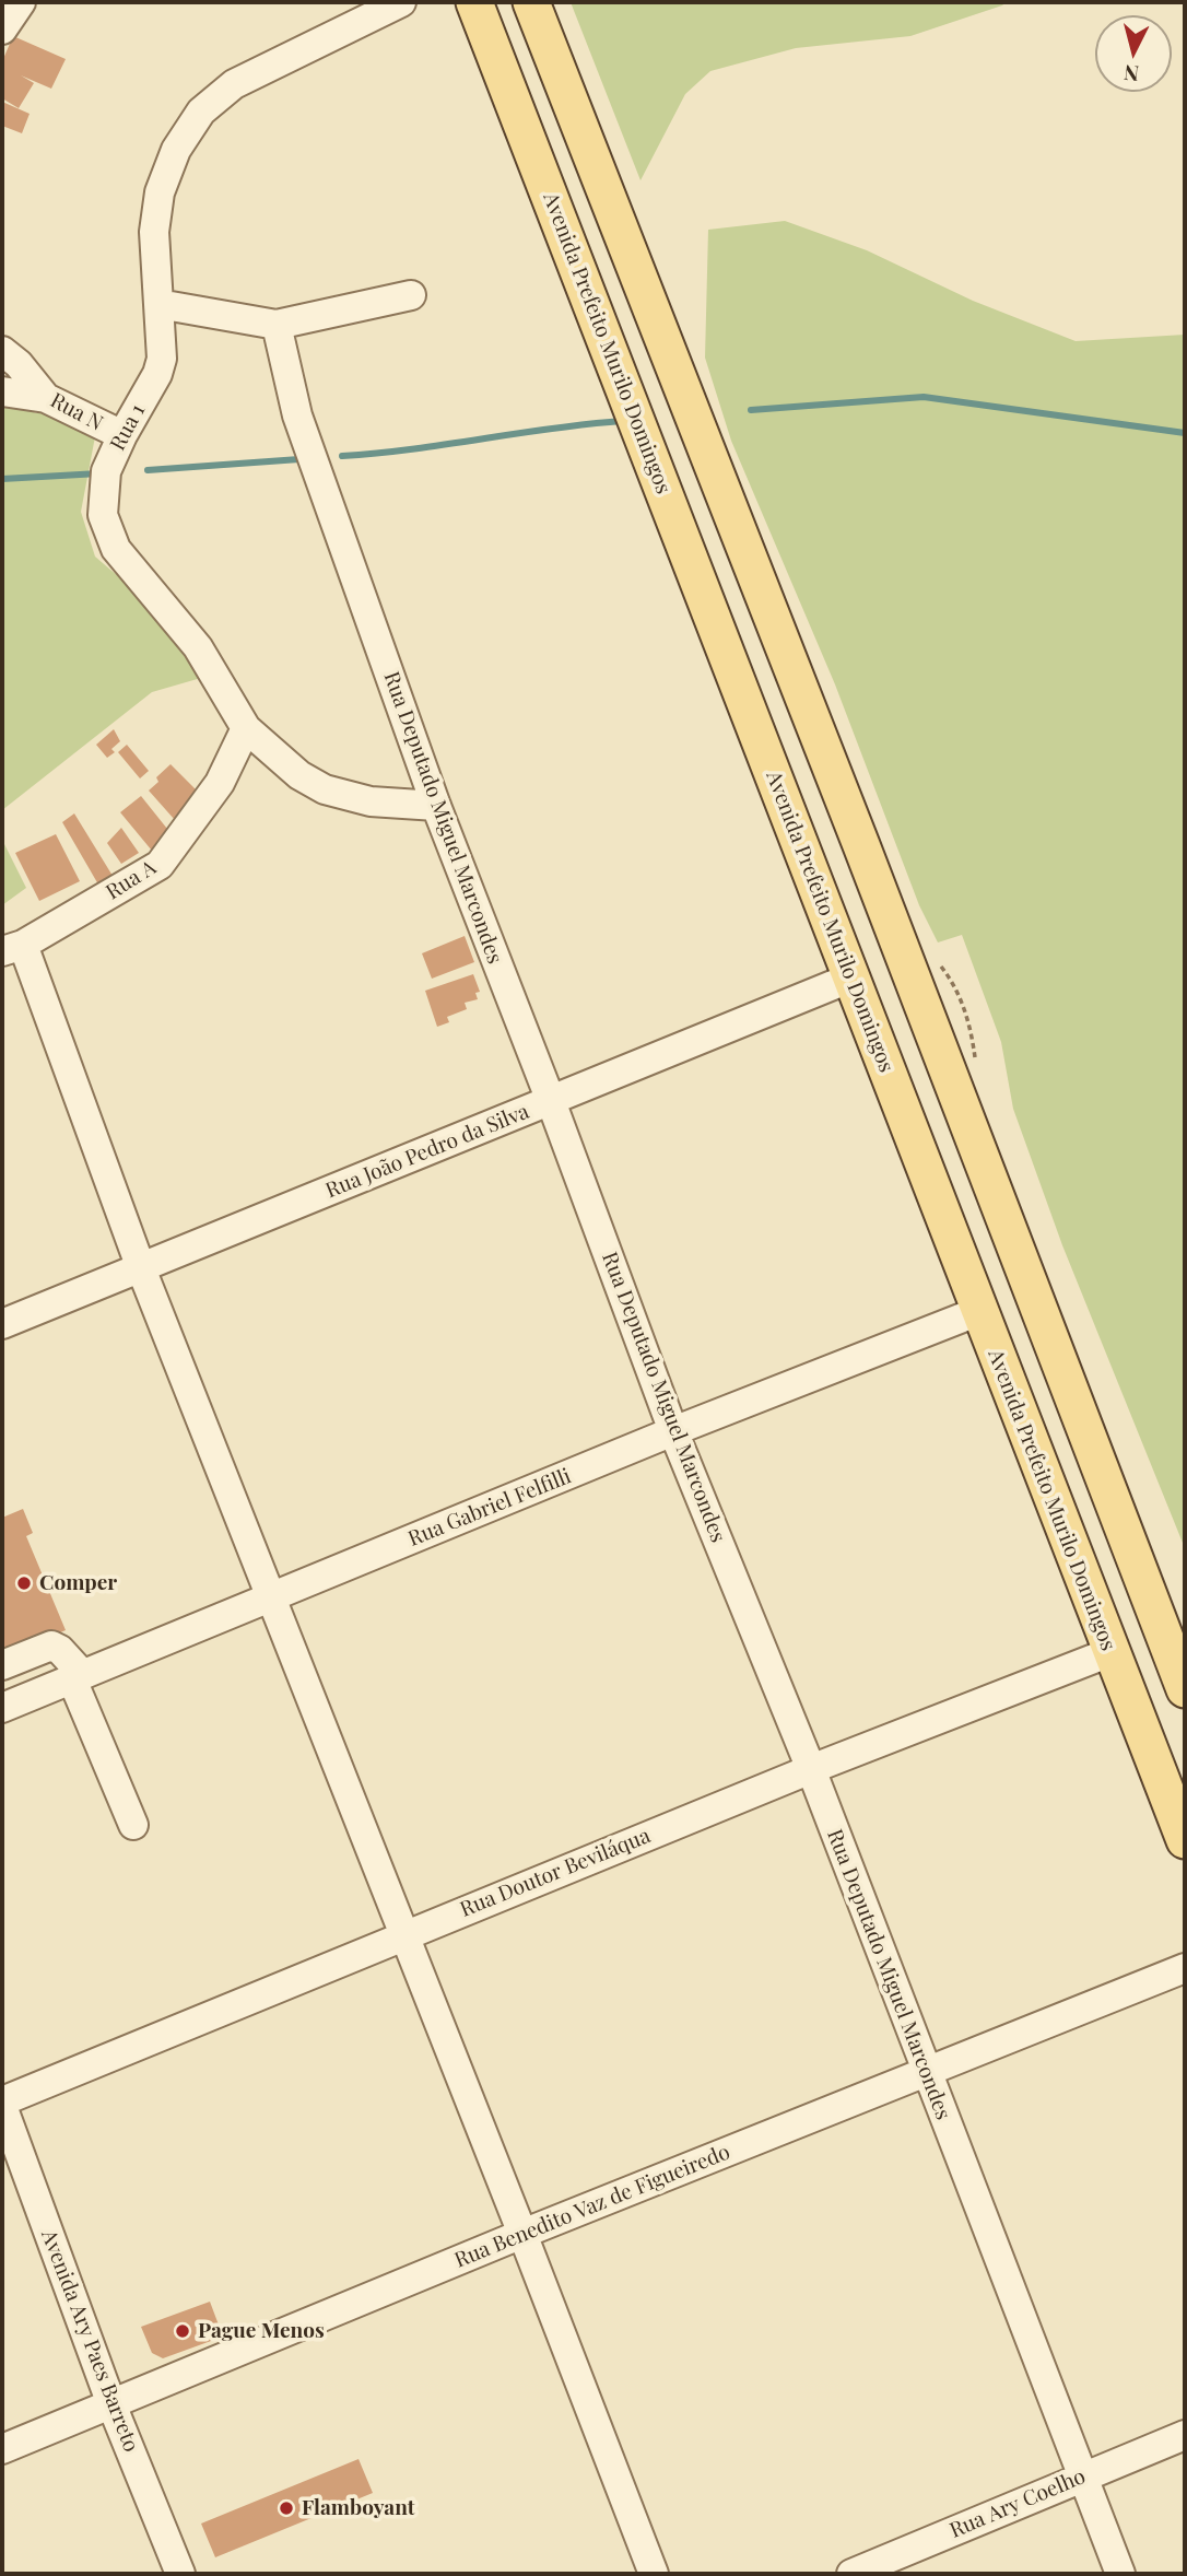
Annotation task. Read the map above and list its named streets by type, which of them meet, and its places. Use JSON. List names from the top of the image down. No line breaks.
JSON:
{"streets":{"main road":["Avenida Prefeito Murilo Domingos"],"street":["Rua N","Rua 1","Rua Deputado Miguel Marcondes","Rua A","Rua João Pedro da Silva","Rua Gabriel Felfilli","Rua Doutor Beviláqua","Rua Benedito Vaz de Figueiredo","Avenida Ary Paes Barreto","Rua Ary Coelho"]},"crossings":[["Avenida Prefeito Murilo Domingos","Rua João Pedro da Silva"],["Avenida Prefeito Murilo Domingos","Rua Gabriel Felfilli"],["Avenida Prefeito Murilo Domingos","Rua Doutor Beviláqua"],["Rua N","Rua 1"],["Rua 1","Rua Deputado Miguel Marcondes"],["Rua 1","Rua A"],["Rua Deputado Miguel Marcondes","Rua João Pedro da Silva"],["Rua Deputado Miguel Marcondes","Rua Gabriel Felfilli"],["Rua Deputado Miguel Marcondes","Rua Doutor Beviláqua"],["Rua Deputado Miguel Marcondes","Rua Benedito Vaz de Figueiredo"],["Rua Deputado Miguel Marcondes","Rua Ary Coelho"],["Rua Doutor Beviláqua","Avenida Ary Paes Barreto"],["Rua Benedito Vaz de Figueiredo","Avenida Ary Paes Barreto"]],"places":["Comper","Pague Menos","Flamboyant"],"north":"bottom"}
